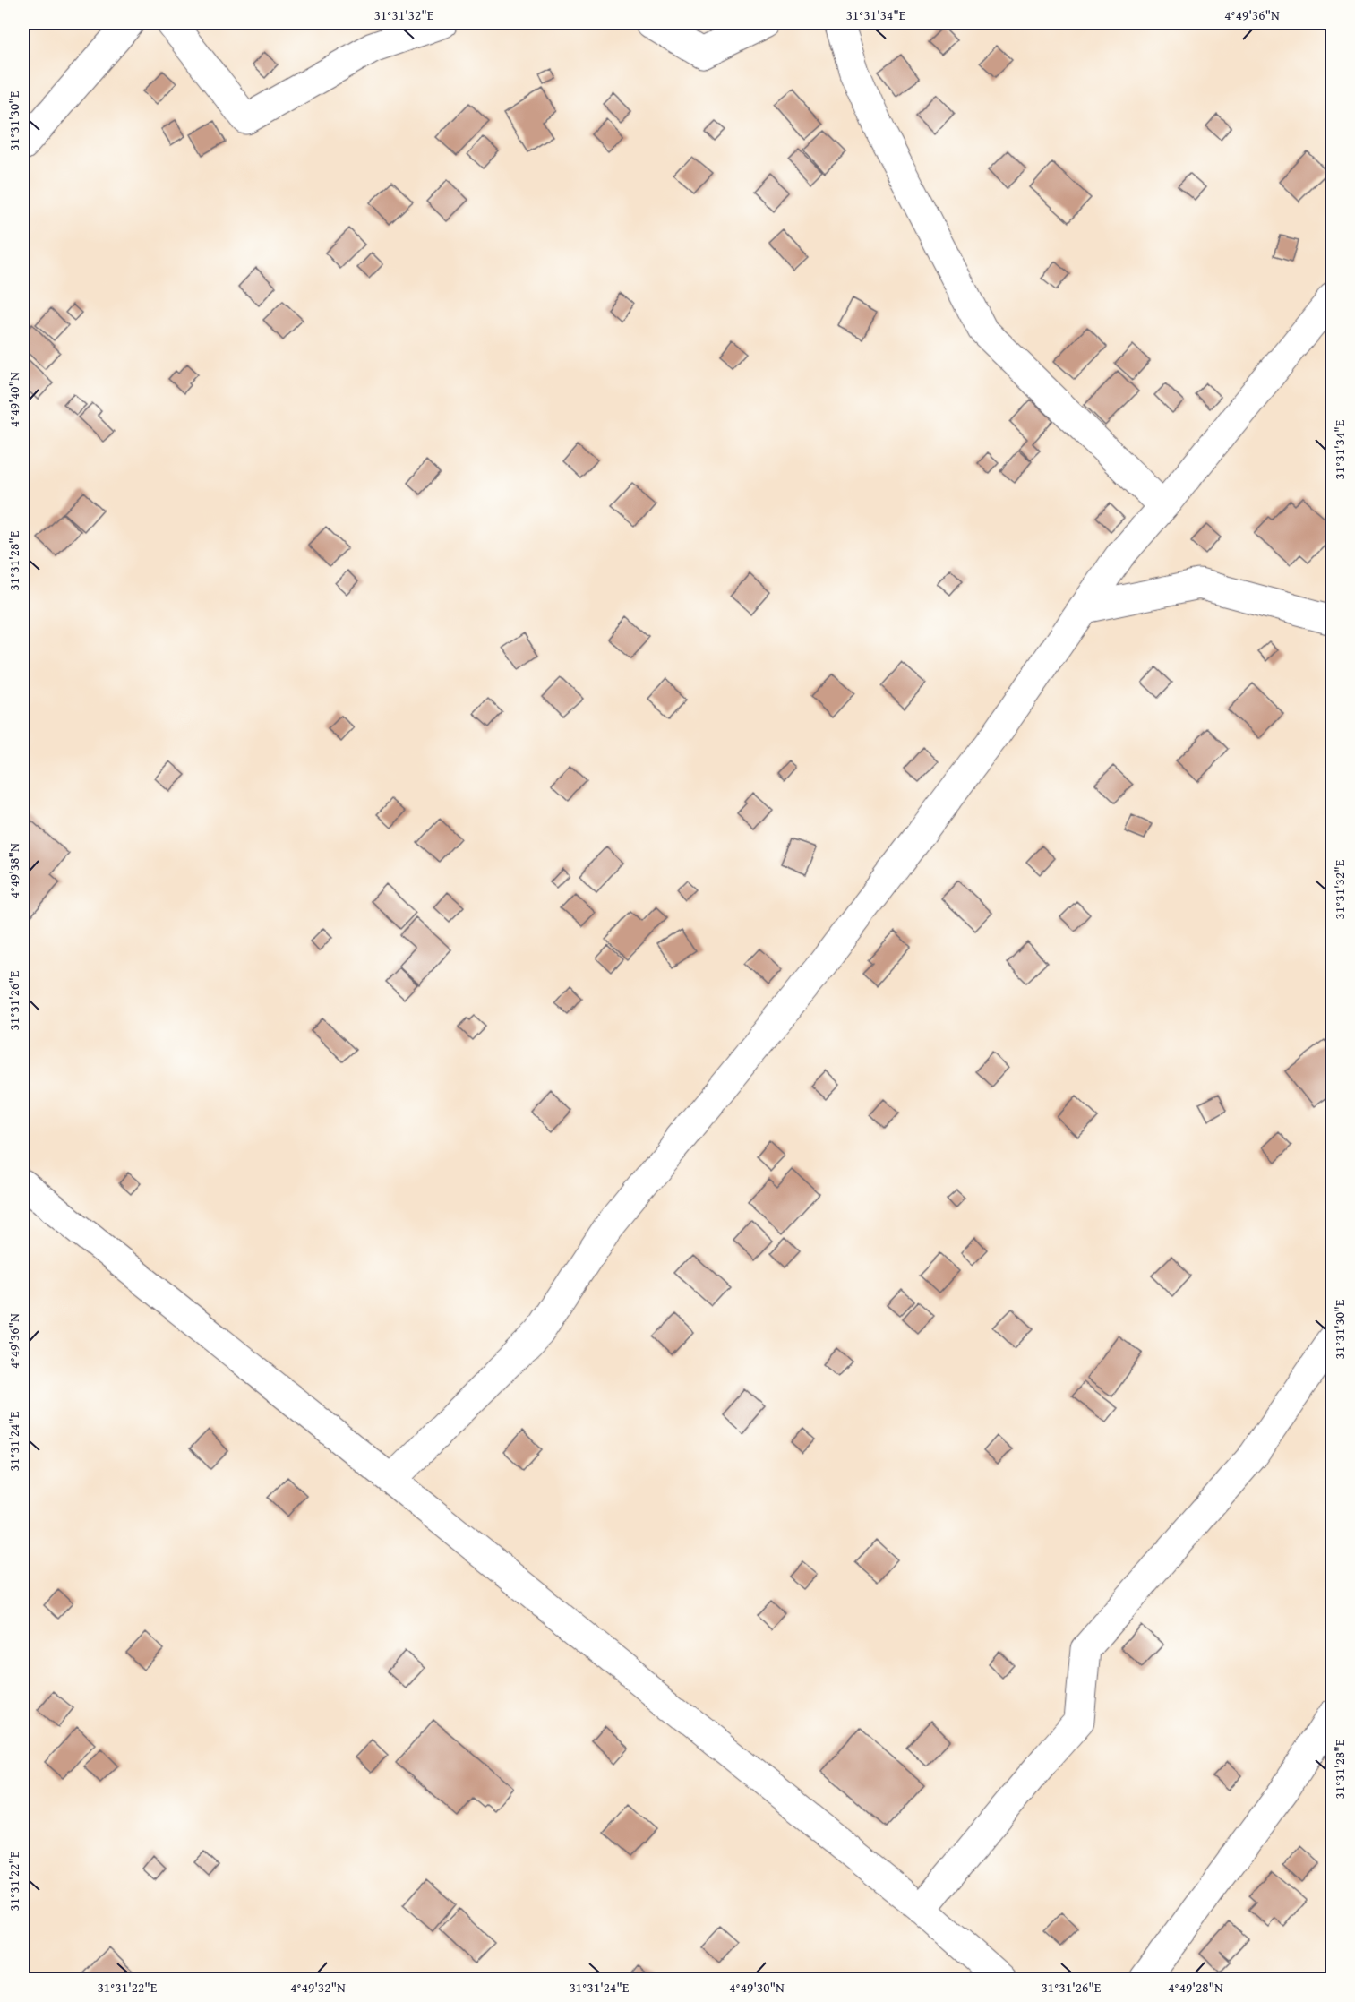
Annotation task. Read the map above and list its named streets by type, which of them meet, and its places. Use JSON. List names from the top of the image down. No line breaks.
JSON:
{"coordinates":["31°31'32\"E","31°31'34\"E","4°49'36\"N","31°31'30\"E","4°49'40\"N","31°31'28\"E","4°49'38\"N","31°31'26\"E","31°31'24\"E","31°31'22\"E","4°49'32\"N","4°49'30\"N","4°49'28\"N"]}
